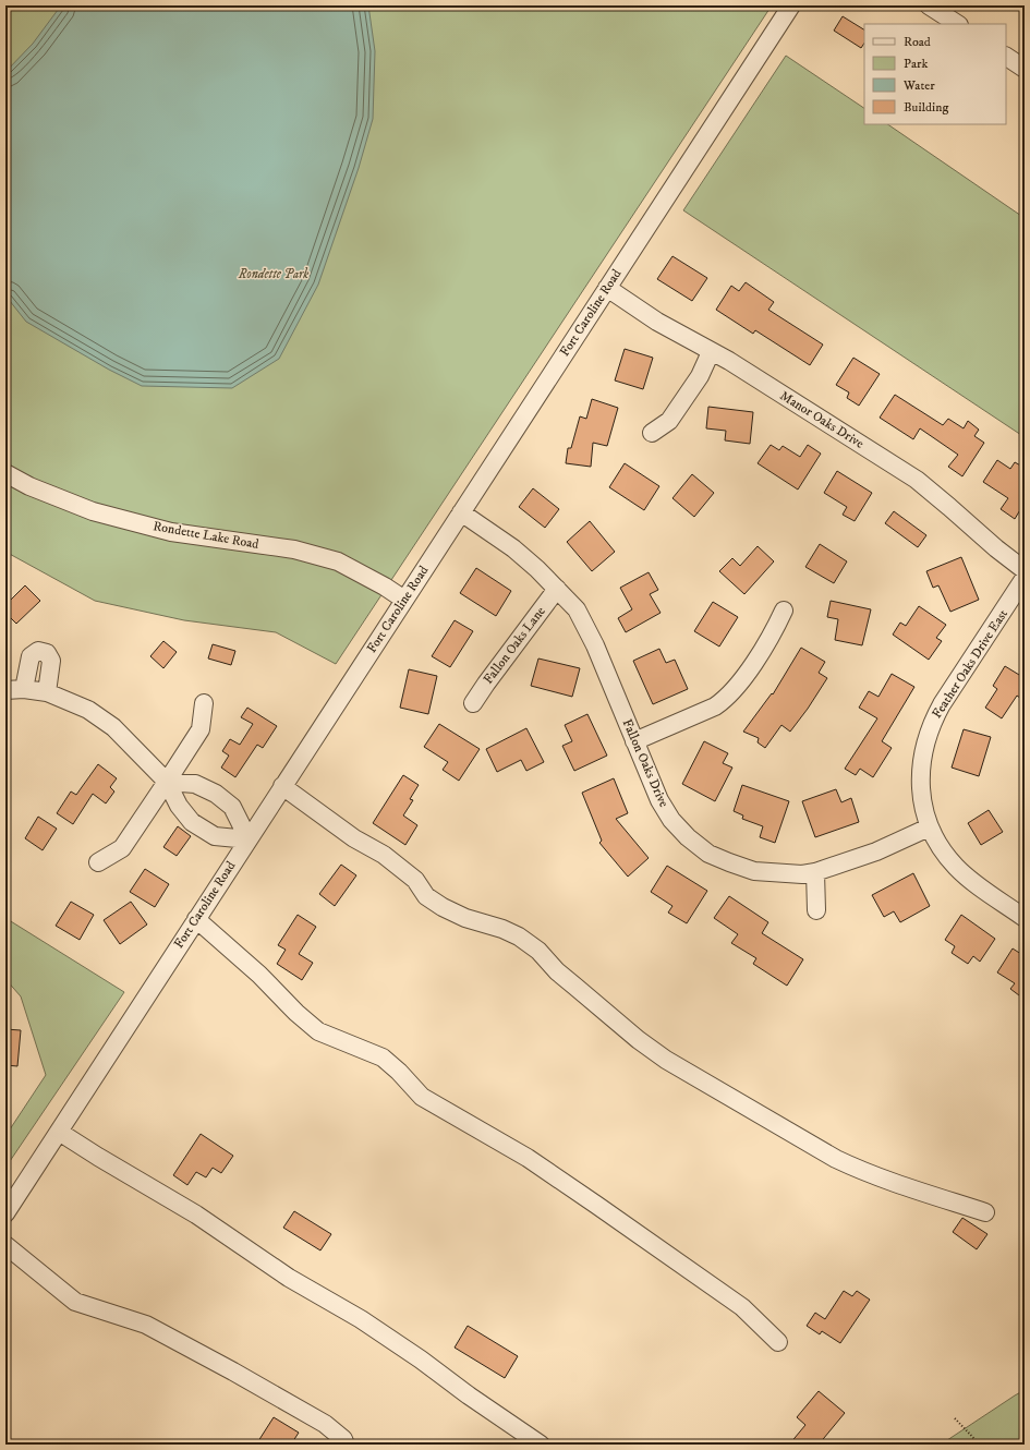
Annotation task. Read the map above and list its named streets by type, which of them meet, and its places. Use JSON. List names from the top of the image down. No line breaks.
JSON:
{"streets":{"street":["Fort Caroline Road","Manor Oaks Drive","Rondette Lake Road","Fallon Oaks Lane","Feather Oaks Drive East","Fallon Oaks Drive"]},"crossings":[["Fort Caroline Road","Manor Oaks Drive"],["Fort Caroline Road","Rondette Lake Road"],["Fort Caroline Road","Fallon Oaks Drive"],["Fallon Oaks Lane","Fallon Oaks Drive"],["Feather Oaks Drive East","Fallon Oaks Drive"]],"parks":["Rondette Park"],"legend":["Road","Park","Water","Building"]}
